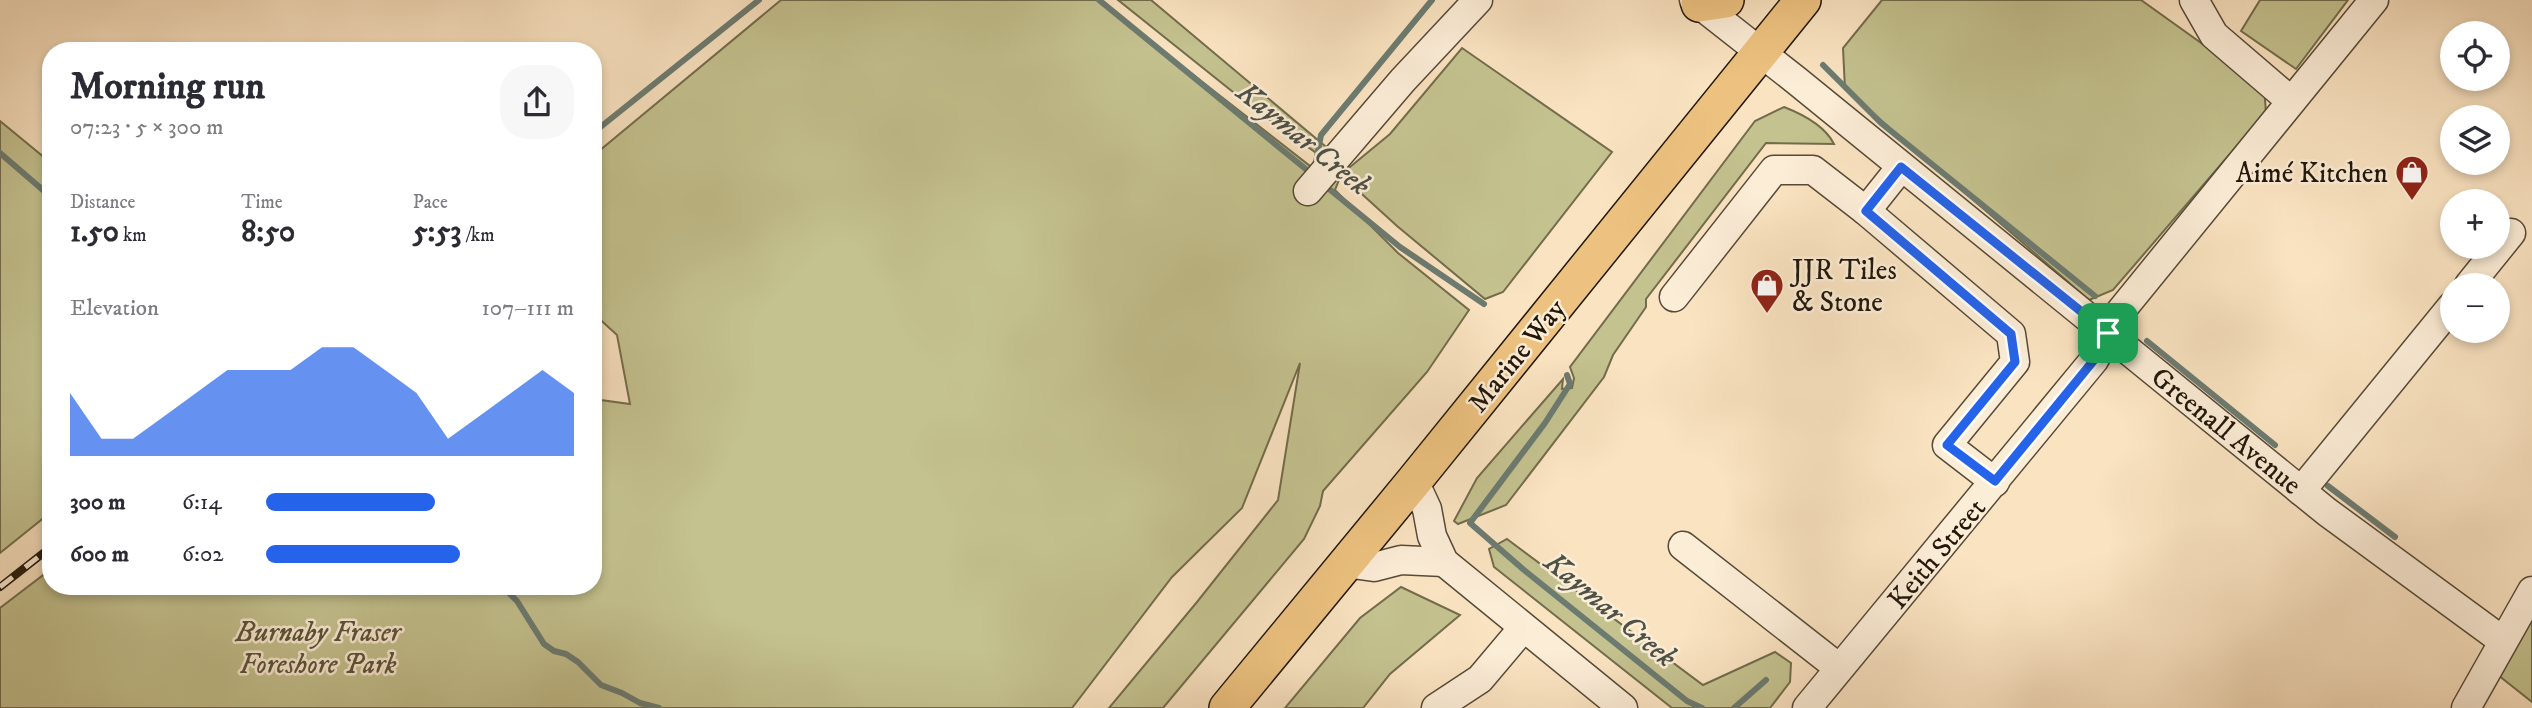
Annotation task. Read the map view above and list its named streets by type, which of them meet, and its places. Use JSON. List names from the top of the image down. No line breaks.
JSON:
{"streets":{"main road":["Marine Way"],"street":["Greenall Avenue","Keith Street"]},"crossings":[["Marine Way","Greenall Avenue"],["Greenall Avenue","Keith Street"]],"water":["Kaymar Creek"],"parks":["Burnaby Fraser Foreshore Park"],"places":{"shop":["Aimé Kitchen","JJR Tiles & Stone"]},"page":{"map_buttons":["+","−"],"heading":["Morning run","07:23 · 5 × 300 m"],"stats":[["Distance","1.50 km"],["Time","8:50"],["Pace","5:53 /km"]],"chart":["Elevation","107–111 m"],"list":[{"name":"300 m","note":"6:14"},{"name":"600 m","note":"6:02"}]}}
